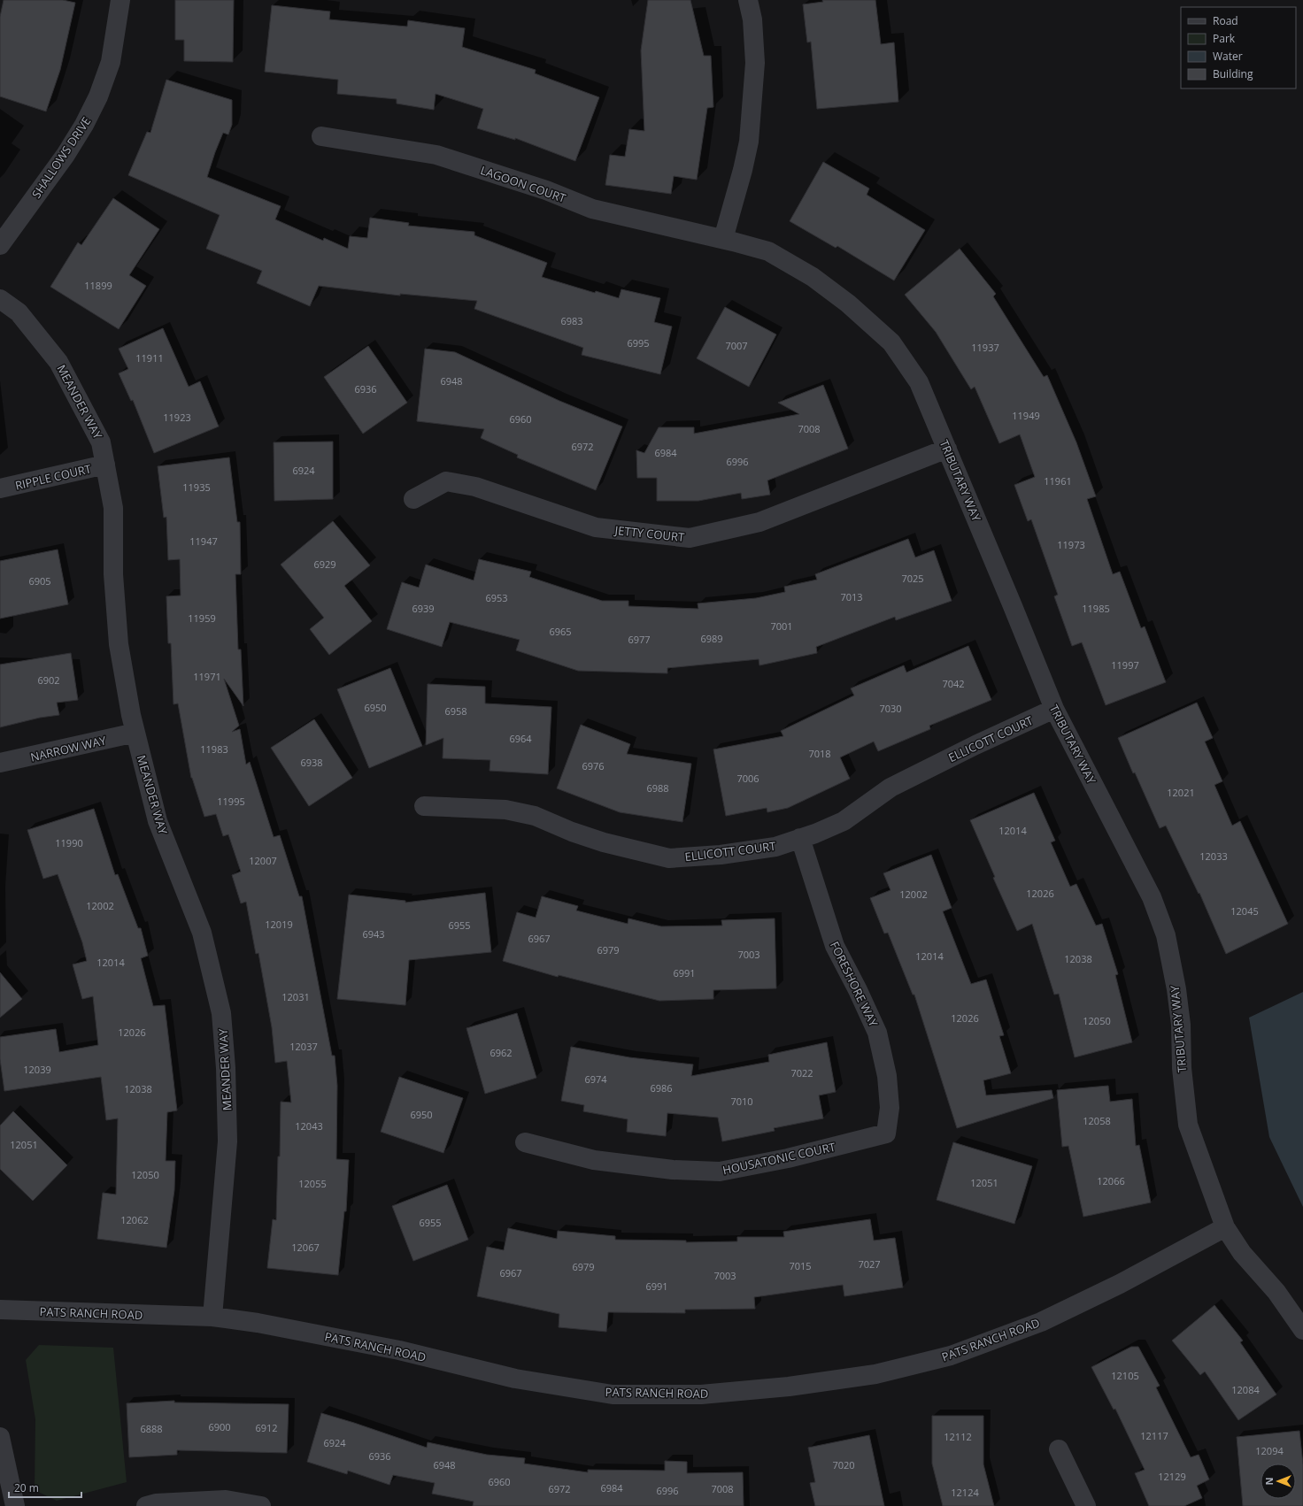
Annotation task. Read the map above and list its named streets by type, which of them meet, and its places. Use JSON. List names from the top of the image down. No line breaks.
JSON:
{"streets":{"street":["SHALLOWS DRIVE","LAGOON COURT","MEANDER WAY","RIPPLE COURT","TRIBUTARY WAY","JETTY COURT","ELLICOTT COURT","NARROW WAY","FORESHORE WAY","HOUSATONIC COURT","PATS RANCH ROAD"]},"crossings":[["LAGOON COURT","TRIBUTARY WAY"],["MEANDER WAY","RIPPLE COURT"],["MEANDER WAY","NARROW WAY"],["MEANDER WAY","PATS RANCH ROAD"],["TRIBUTARY WAY","JETTY COURT"],["TRIBUTARY WAY","ELLICOTT COURT"],["TRIBUTARY WAY","PATS RANCH ROAD"],["ELLICOTT COURT","FORESHORE WAY"],["FORESHORE WAY","HOUSATONIC COURT"]],"house_numbers":["11899","6983","6995","7007","11937","11911","6948","6936","11949","11923","6960","7008","6972","6984","6996","6924","11961","11935","11947","11973","6929","7025","6905","7013","6953","6939","11985","11959","7001","6965","6989","6977","11997","11971","6902","7042","6950","7030","6958","6964","11983","7018","6938","6976","7006","6988","12021","11995","12014","11990","12033","12007","12026","12002","12002","12045","12019","6955","6943","6967","6979","7003","12014","12038","12014","6991","12031","12026","12050","12026","12037","6962","12039","7022","6974","6986","12038","7010","6950","12058","12043","12051","12050","12066","12051","12055","12062","6955","12067","7027","7015","6979","6967","7003","6991","12105","12084","6900","6912","6888","12117","12112","6924","12094","6936","6948","7020","12129","6960","6984","6972","7008","6996","12124"],"legend":["Road","Park","Water","Building"],"scale_bar":"20 m","north":"left"}
